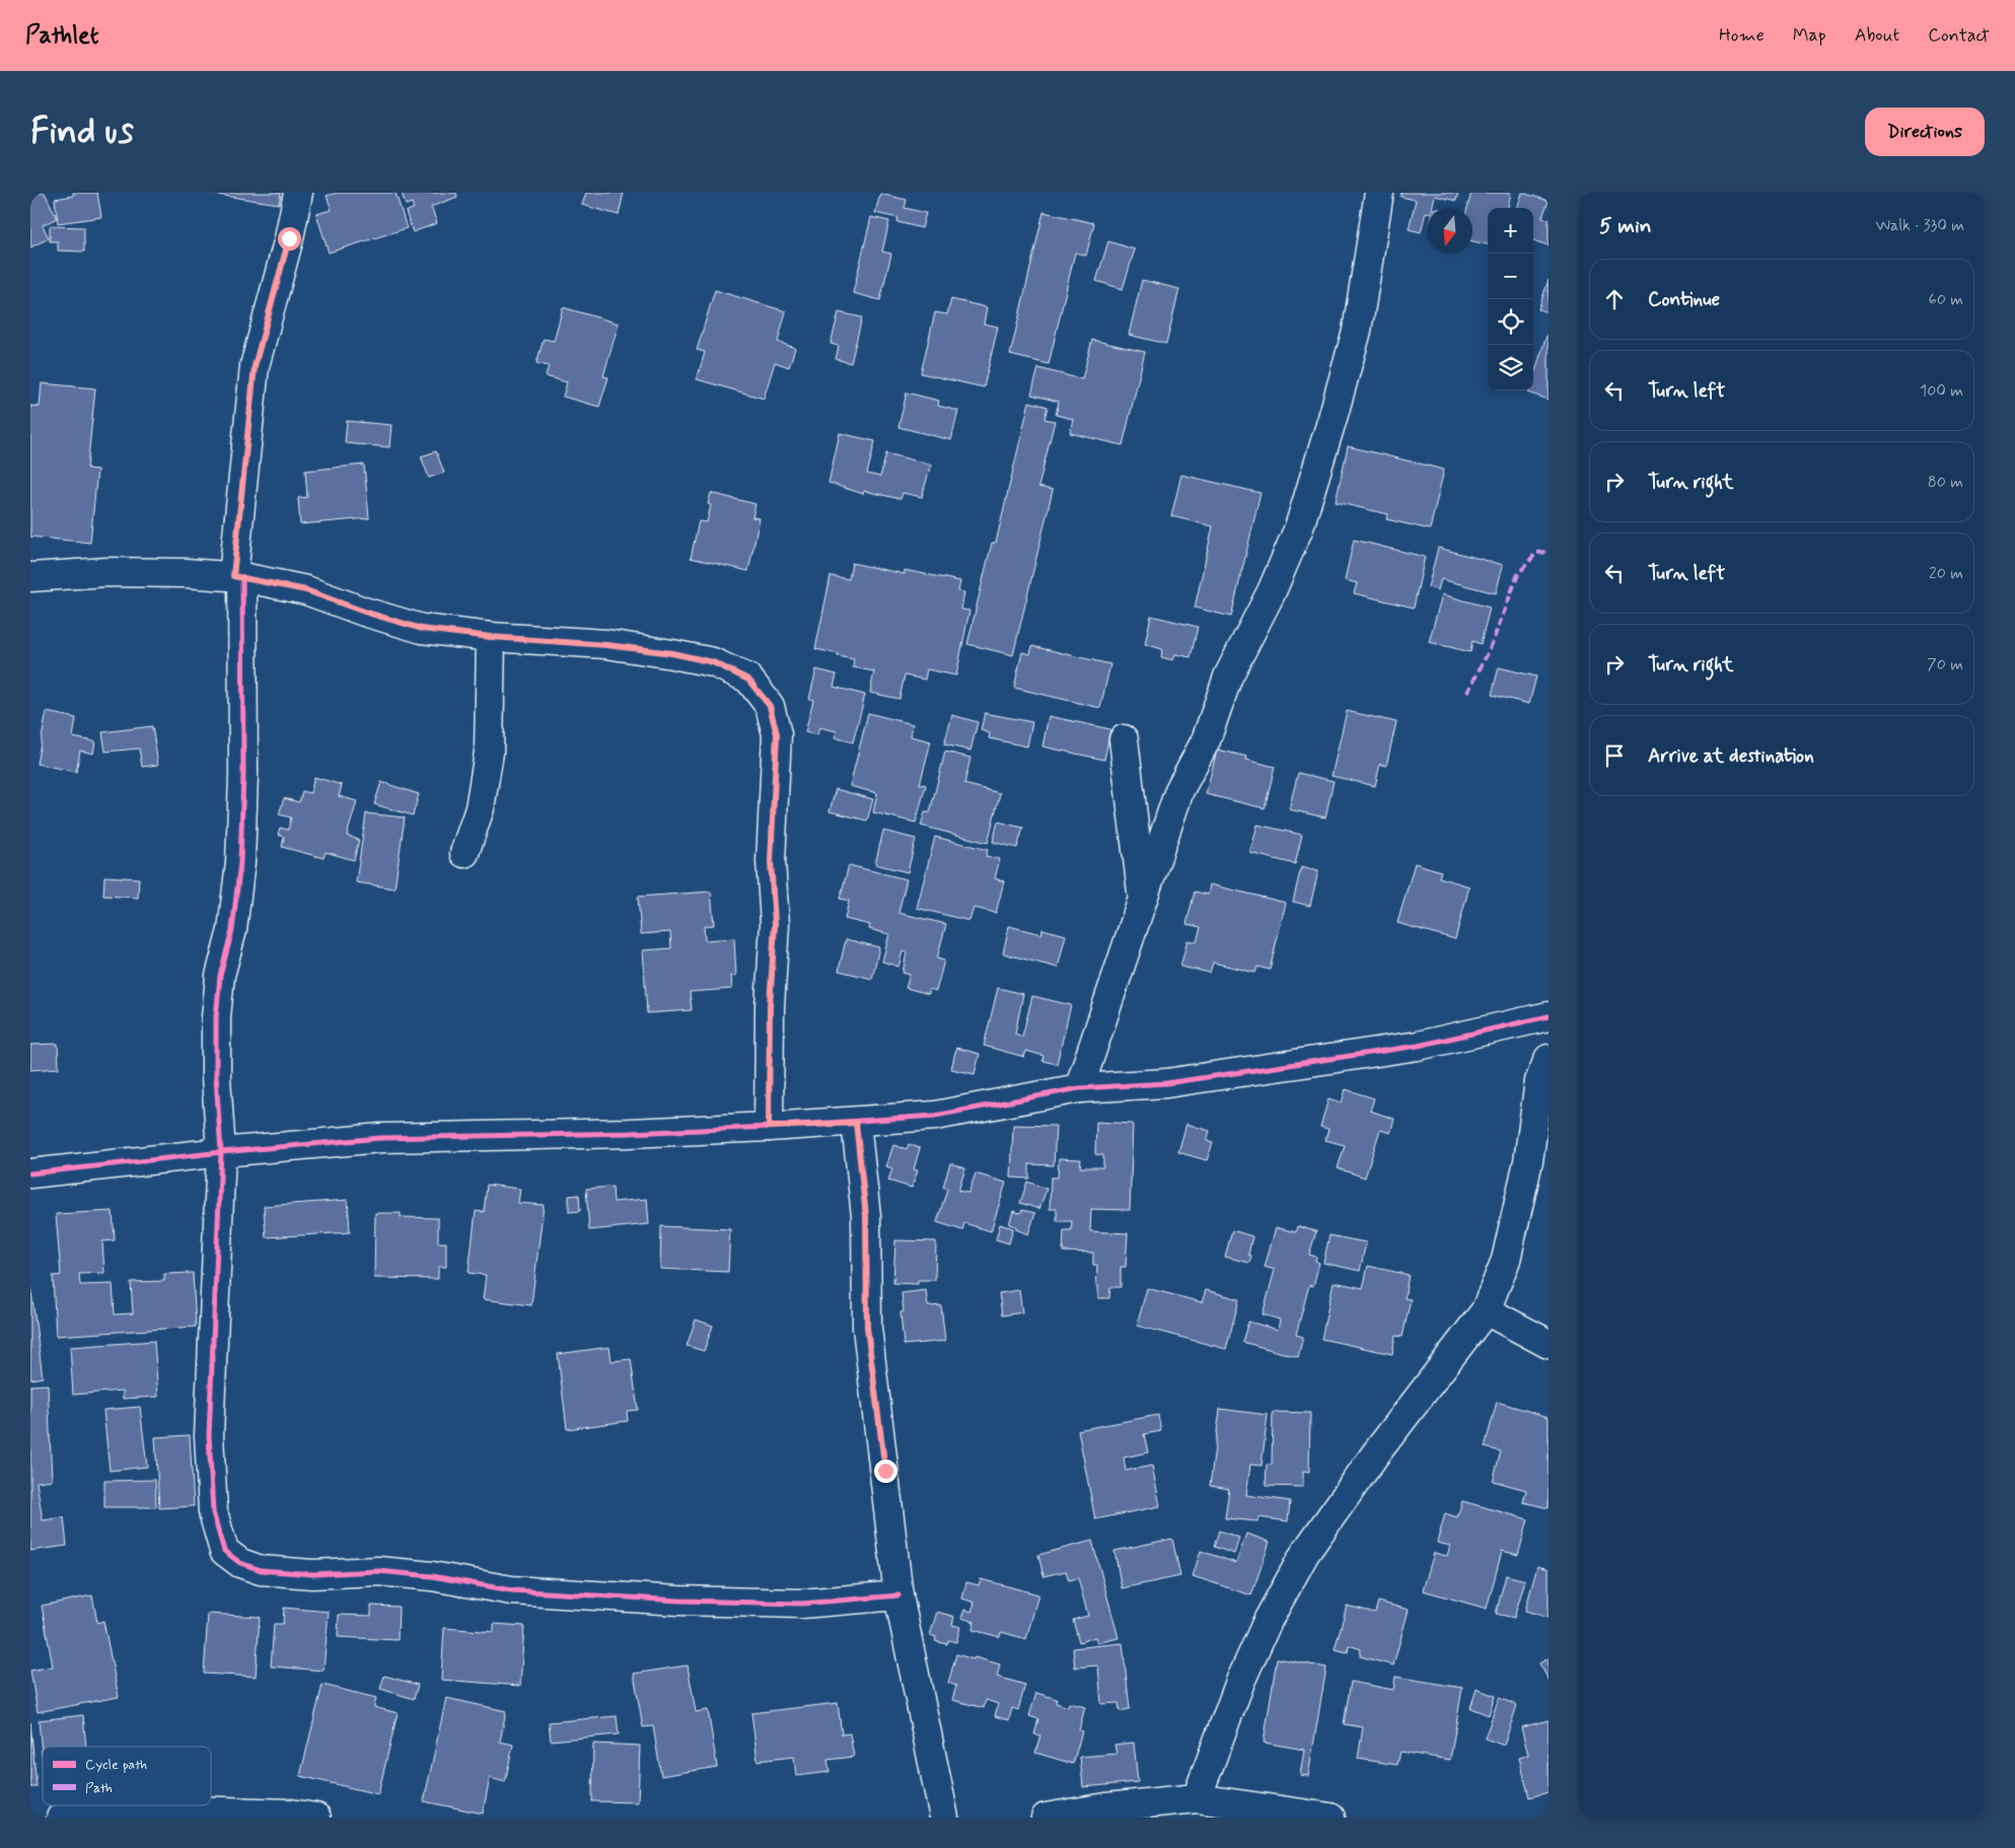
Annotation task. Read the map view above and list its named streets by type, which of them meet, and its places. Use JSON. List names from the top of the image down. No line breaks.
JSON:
{"legend":["Cycle path","Path"],"north":"bottom","page":{"header":"Pathlet","nav":["Home","Map","About","Contact"],"buttons":"Directions","title":"Find us","heading":["5 min","Walk · 330 m"],"map_buttons":["+","−"],"list":[["Continue","60 m"],["Turn left","100 m"],["Turn right","80 m"],["Turn left","20 m"],["Turn right","70 m"],"Arrive at destination"]}}
